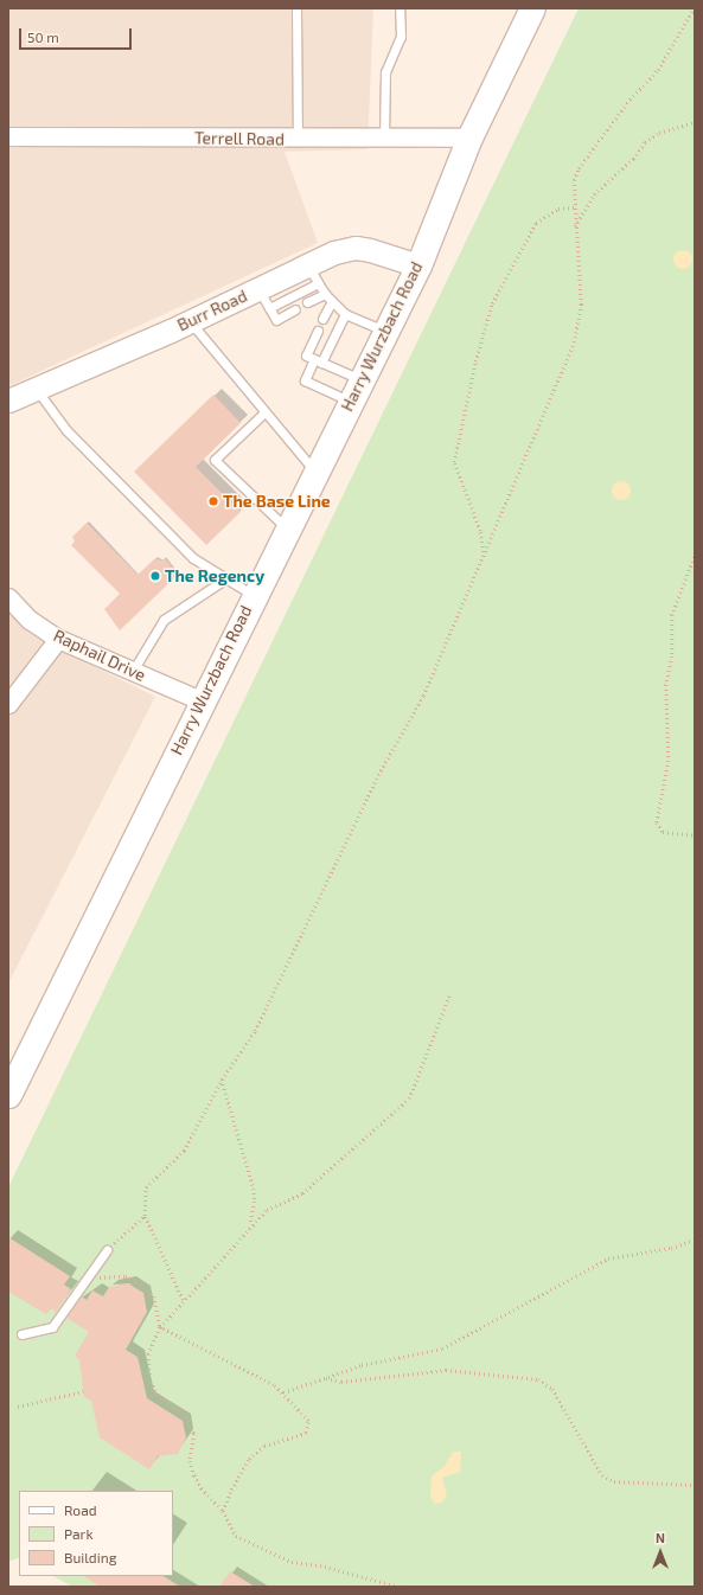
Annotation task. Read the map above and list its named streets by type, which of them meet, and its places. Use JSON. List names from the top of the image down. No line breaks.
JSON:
{"streets":{"main road":["Harry Wurzbach Road"],"street":["Terrell Road","Burr Road","Raphail Drive"]},"crossings":[["Terrell Road","Harry Wurzbach Road"],["Burr Road","Harry Wurzbach Road"],["Harry Wurzbach Road","Raphail Drive"]],"places":["The Base Line","The Regency"],"legend":["Road","Park","Building"],"scale_bar":"50 m","north":"top"}
